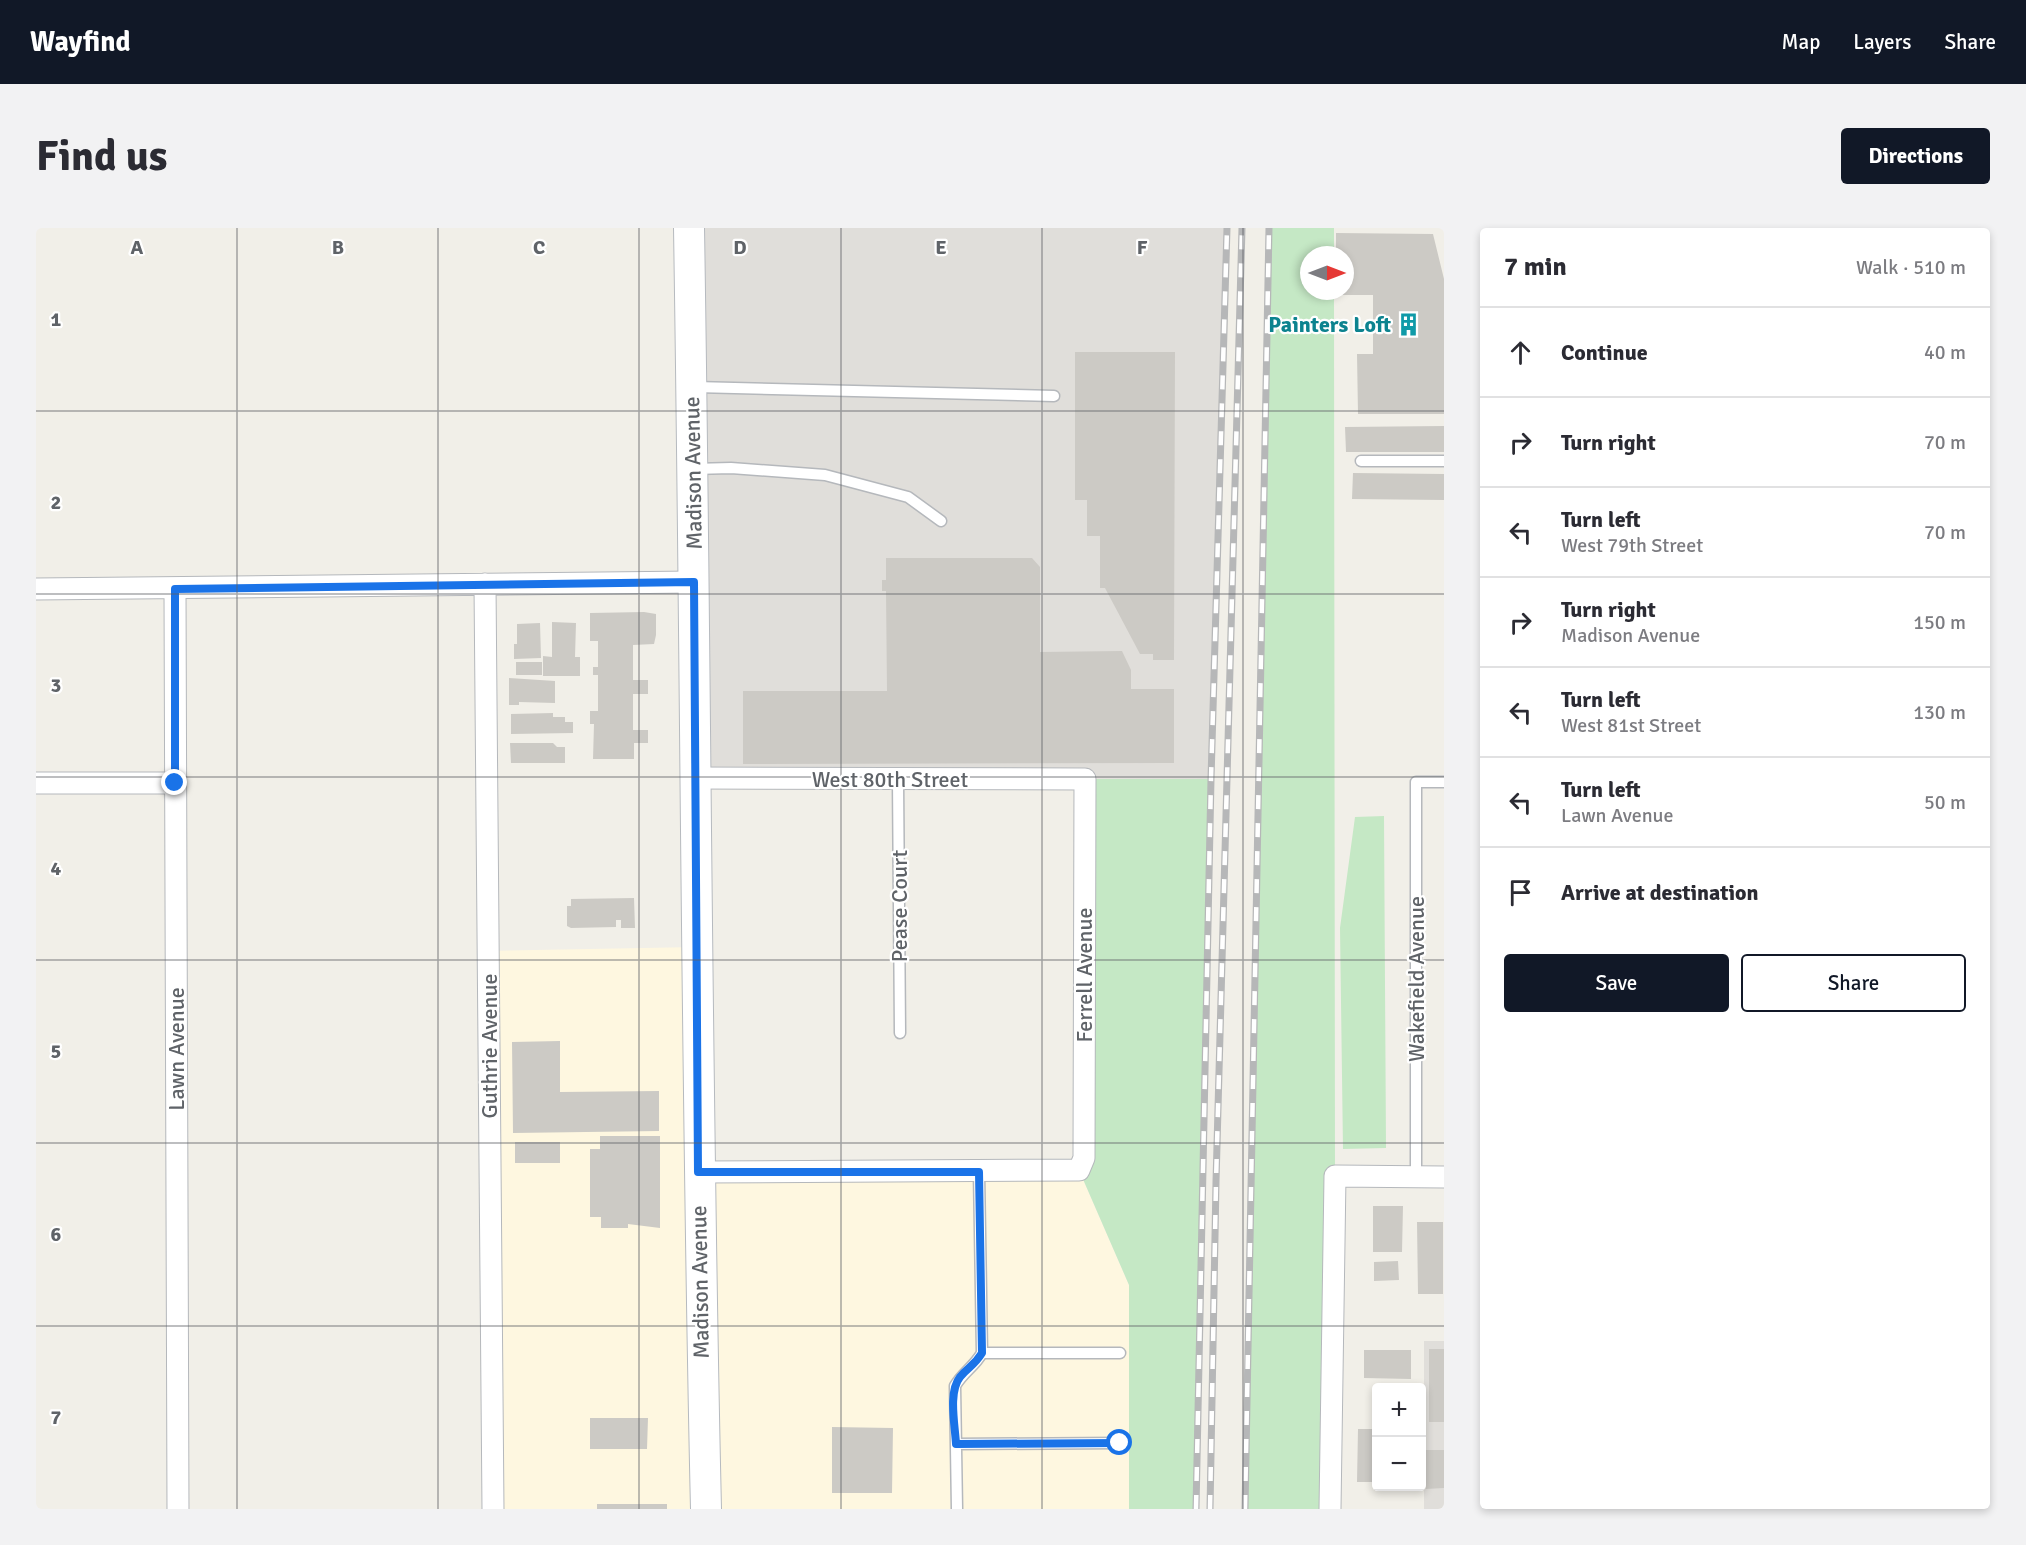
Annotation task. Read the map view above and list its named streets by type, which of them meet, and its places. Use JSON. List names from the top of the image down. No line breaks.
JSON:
{"streets":{"street":["Madison Avenue","West 80th Street","Ferrell Avenue","Guthrie Avenue","Lawn Avenue"],"lane":["Pease Court","Wakefield Avenue"]},"crossings":[["Madison Avenue","West 80th Street"],["West 80th Street","Pease Court"],["West 80th Street","Ferrell Avenue"]],"places":{"building":["Painters Loft"]},"north":"right","page":{"header":"Wayfind","nav":["Map","Layers","Share"],"buttons":["Directions",["Save","Share"]],"title":"Find us","heading":["7 min","Walk · 510 m"],"list":[["Continue","40 m"],["Turn right","70 m"],["Turn left","West 79th Street","70 m"],["Turn right","Madison Avenue","150 m"],["Turn left","West 81st Street","130 m"],["Turn left","Lawn Avenue","50 m"],"Arrive at destination"],"map_buttons":["+","−"]},"grid":{"columns":["A","B","C","D","E","F"],"rows":["1","2","3","4","5","6","7"]}}
